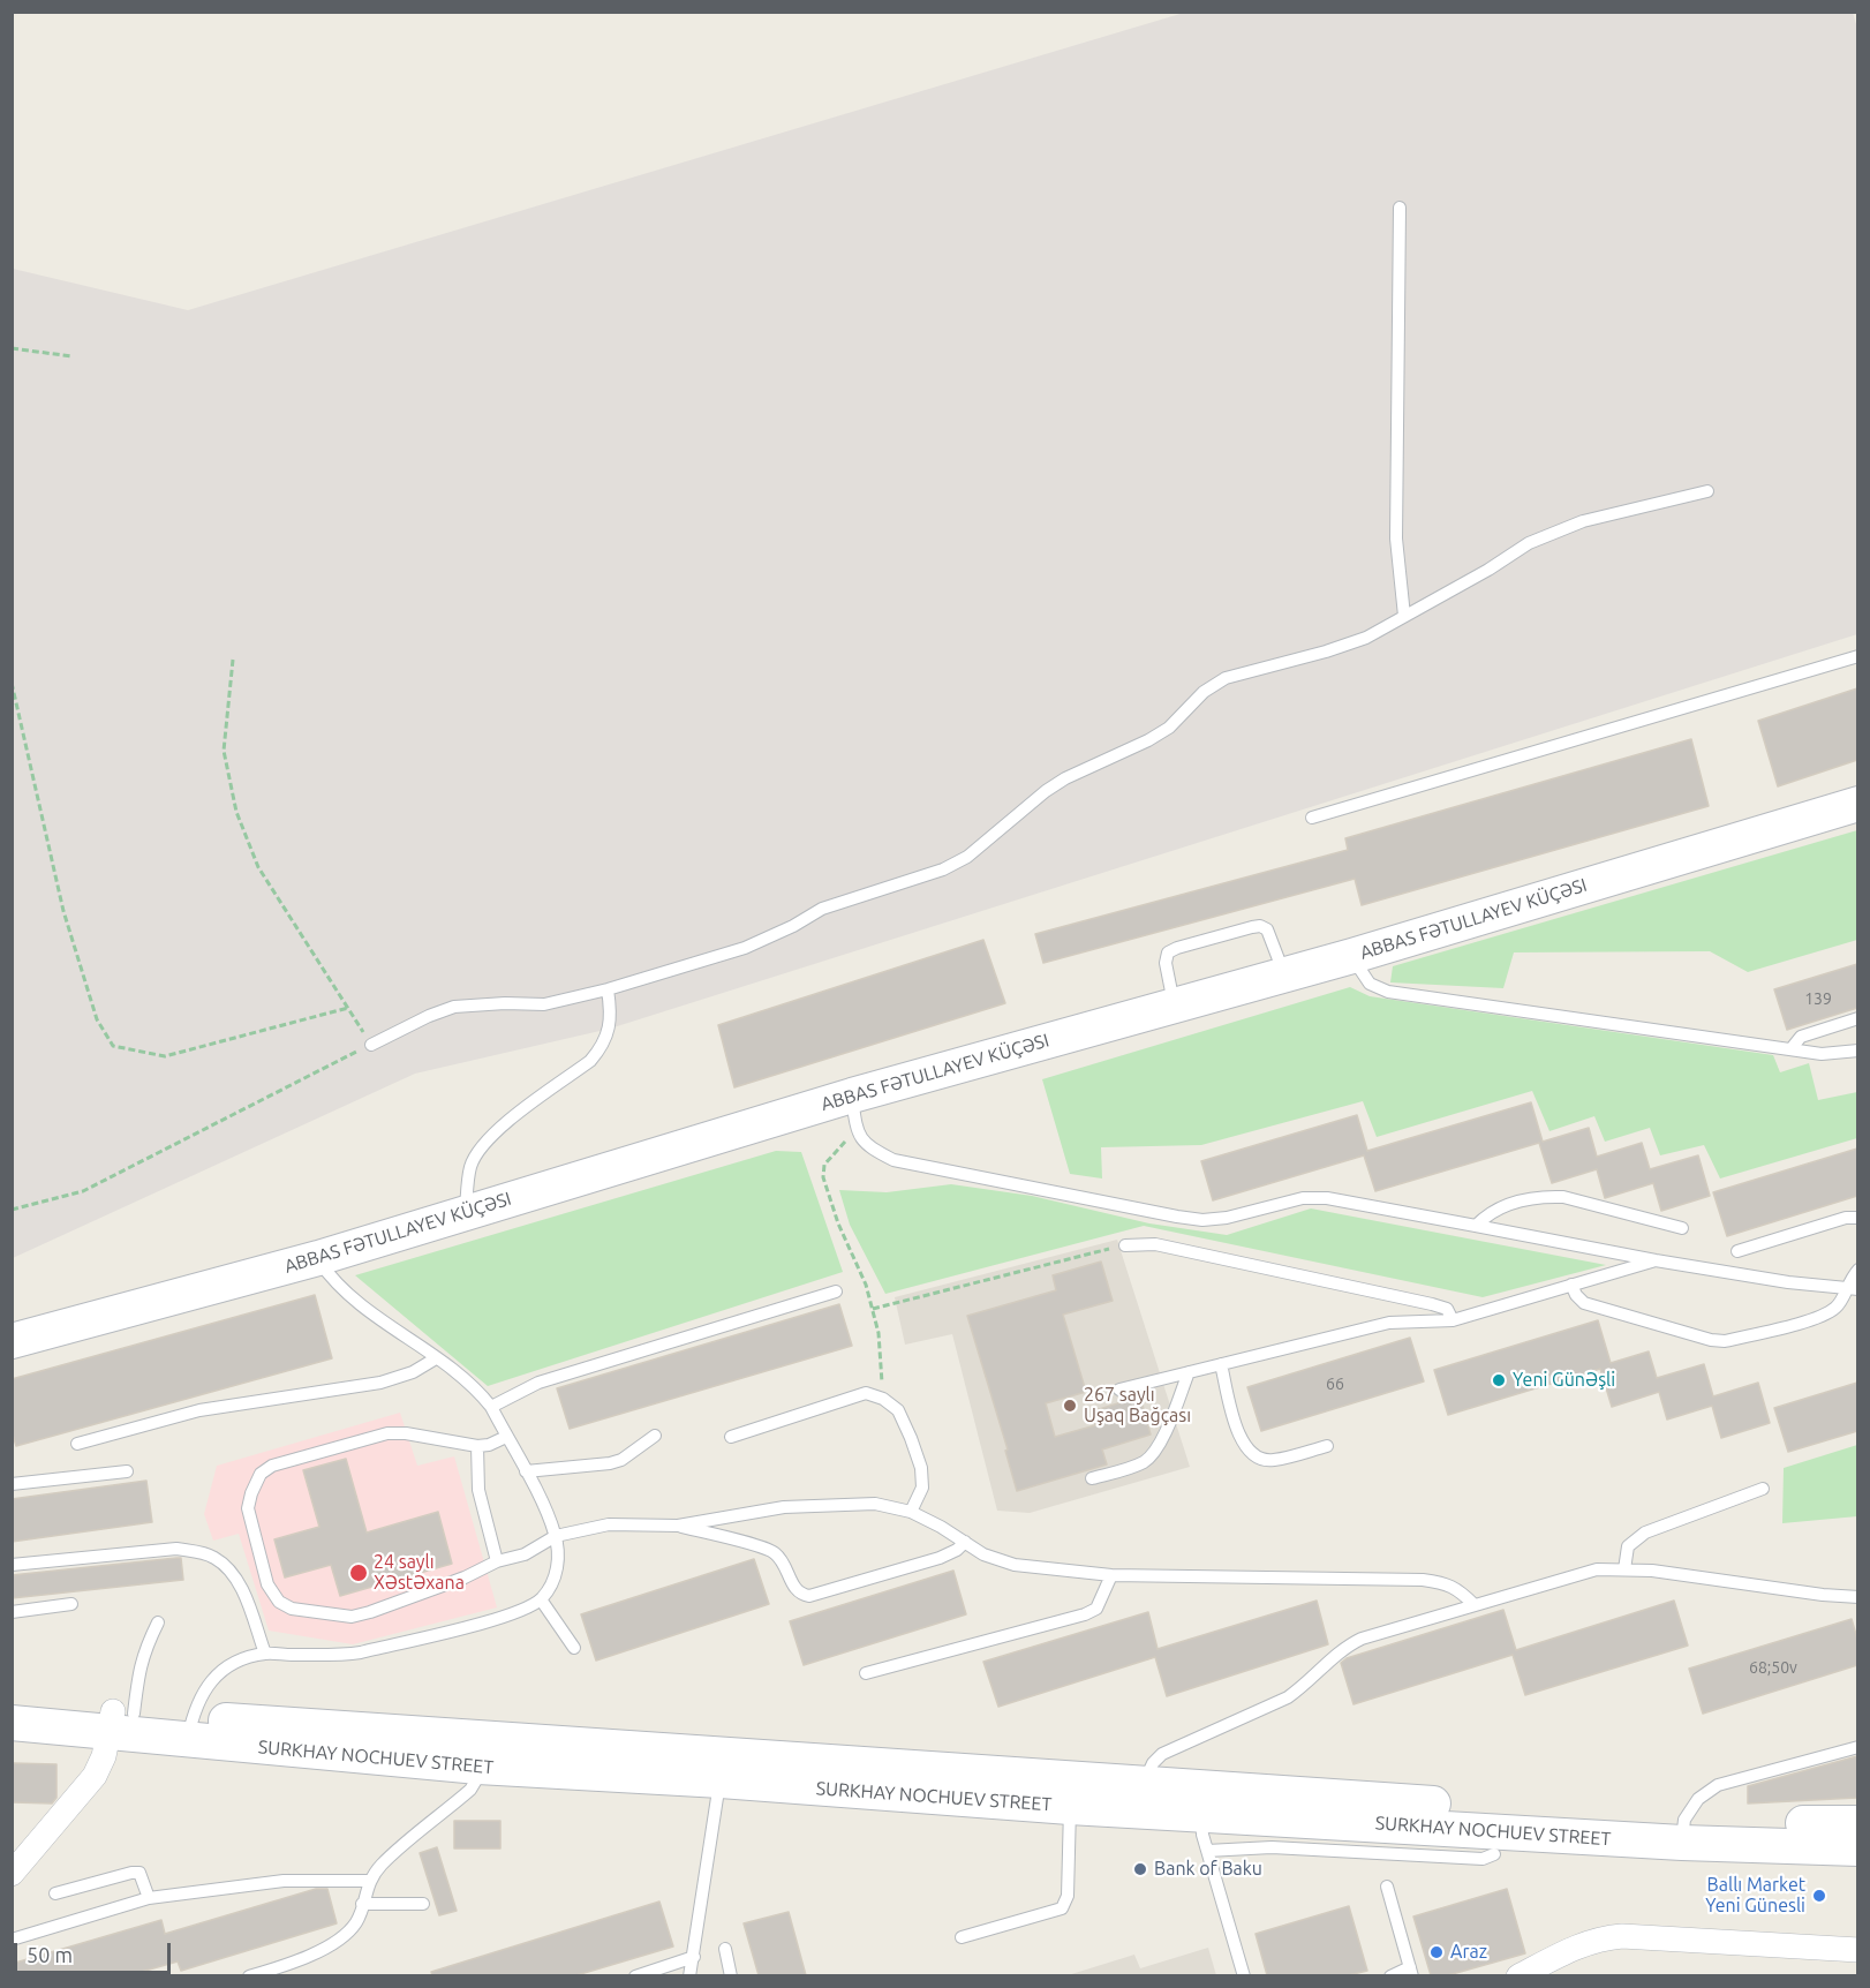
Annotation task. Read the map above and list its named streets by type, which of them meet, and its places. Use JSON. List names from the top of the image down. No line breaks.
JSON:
{"streets":{"street":["ABBAS FƏTULLAYEV KÜÇƏSI","SURKHAY NOCHUEV STREET"]},"places":["Yeni Günəşli","267 saylı Uşaq Bağçası","24 saylı Xəstəxana","Bank of Baku","Ballı Market Yeni Günesli","Araz"],"house_numbers":["139","66","68;50v"],"scale_bar":"50 m"}
